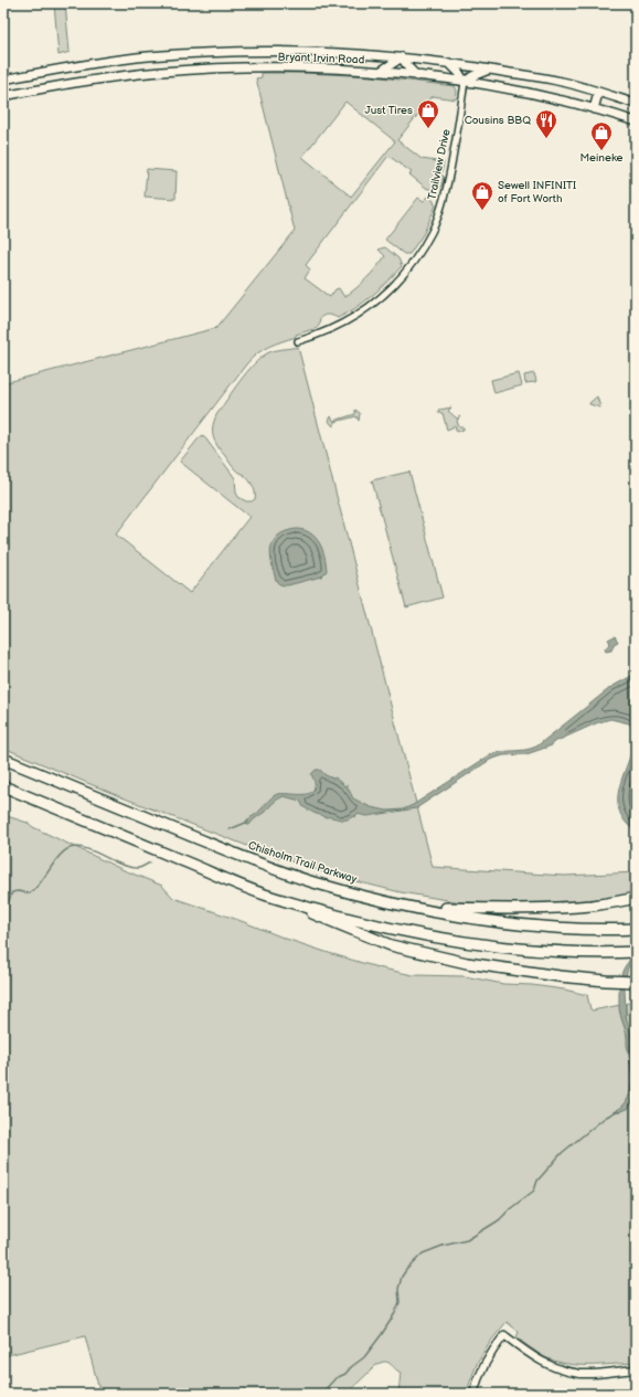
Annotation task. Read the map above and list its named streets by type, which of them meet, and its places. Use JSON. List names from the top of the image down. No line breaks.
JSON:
{"streets":{"highway":["Chisholm Trail Parkway"],"main road":["Bryant Irvin Road"],"street":["Trailview Drive"]},"crossings":[["Bryant Irvin Road","Trailview Drive"]],"places":{"shop":["Just Tires","Meineke","Sewell INFINITI of Fort Worth"],"restaurant":["Cousins BBQ"]}}
